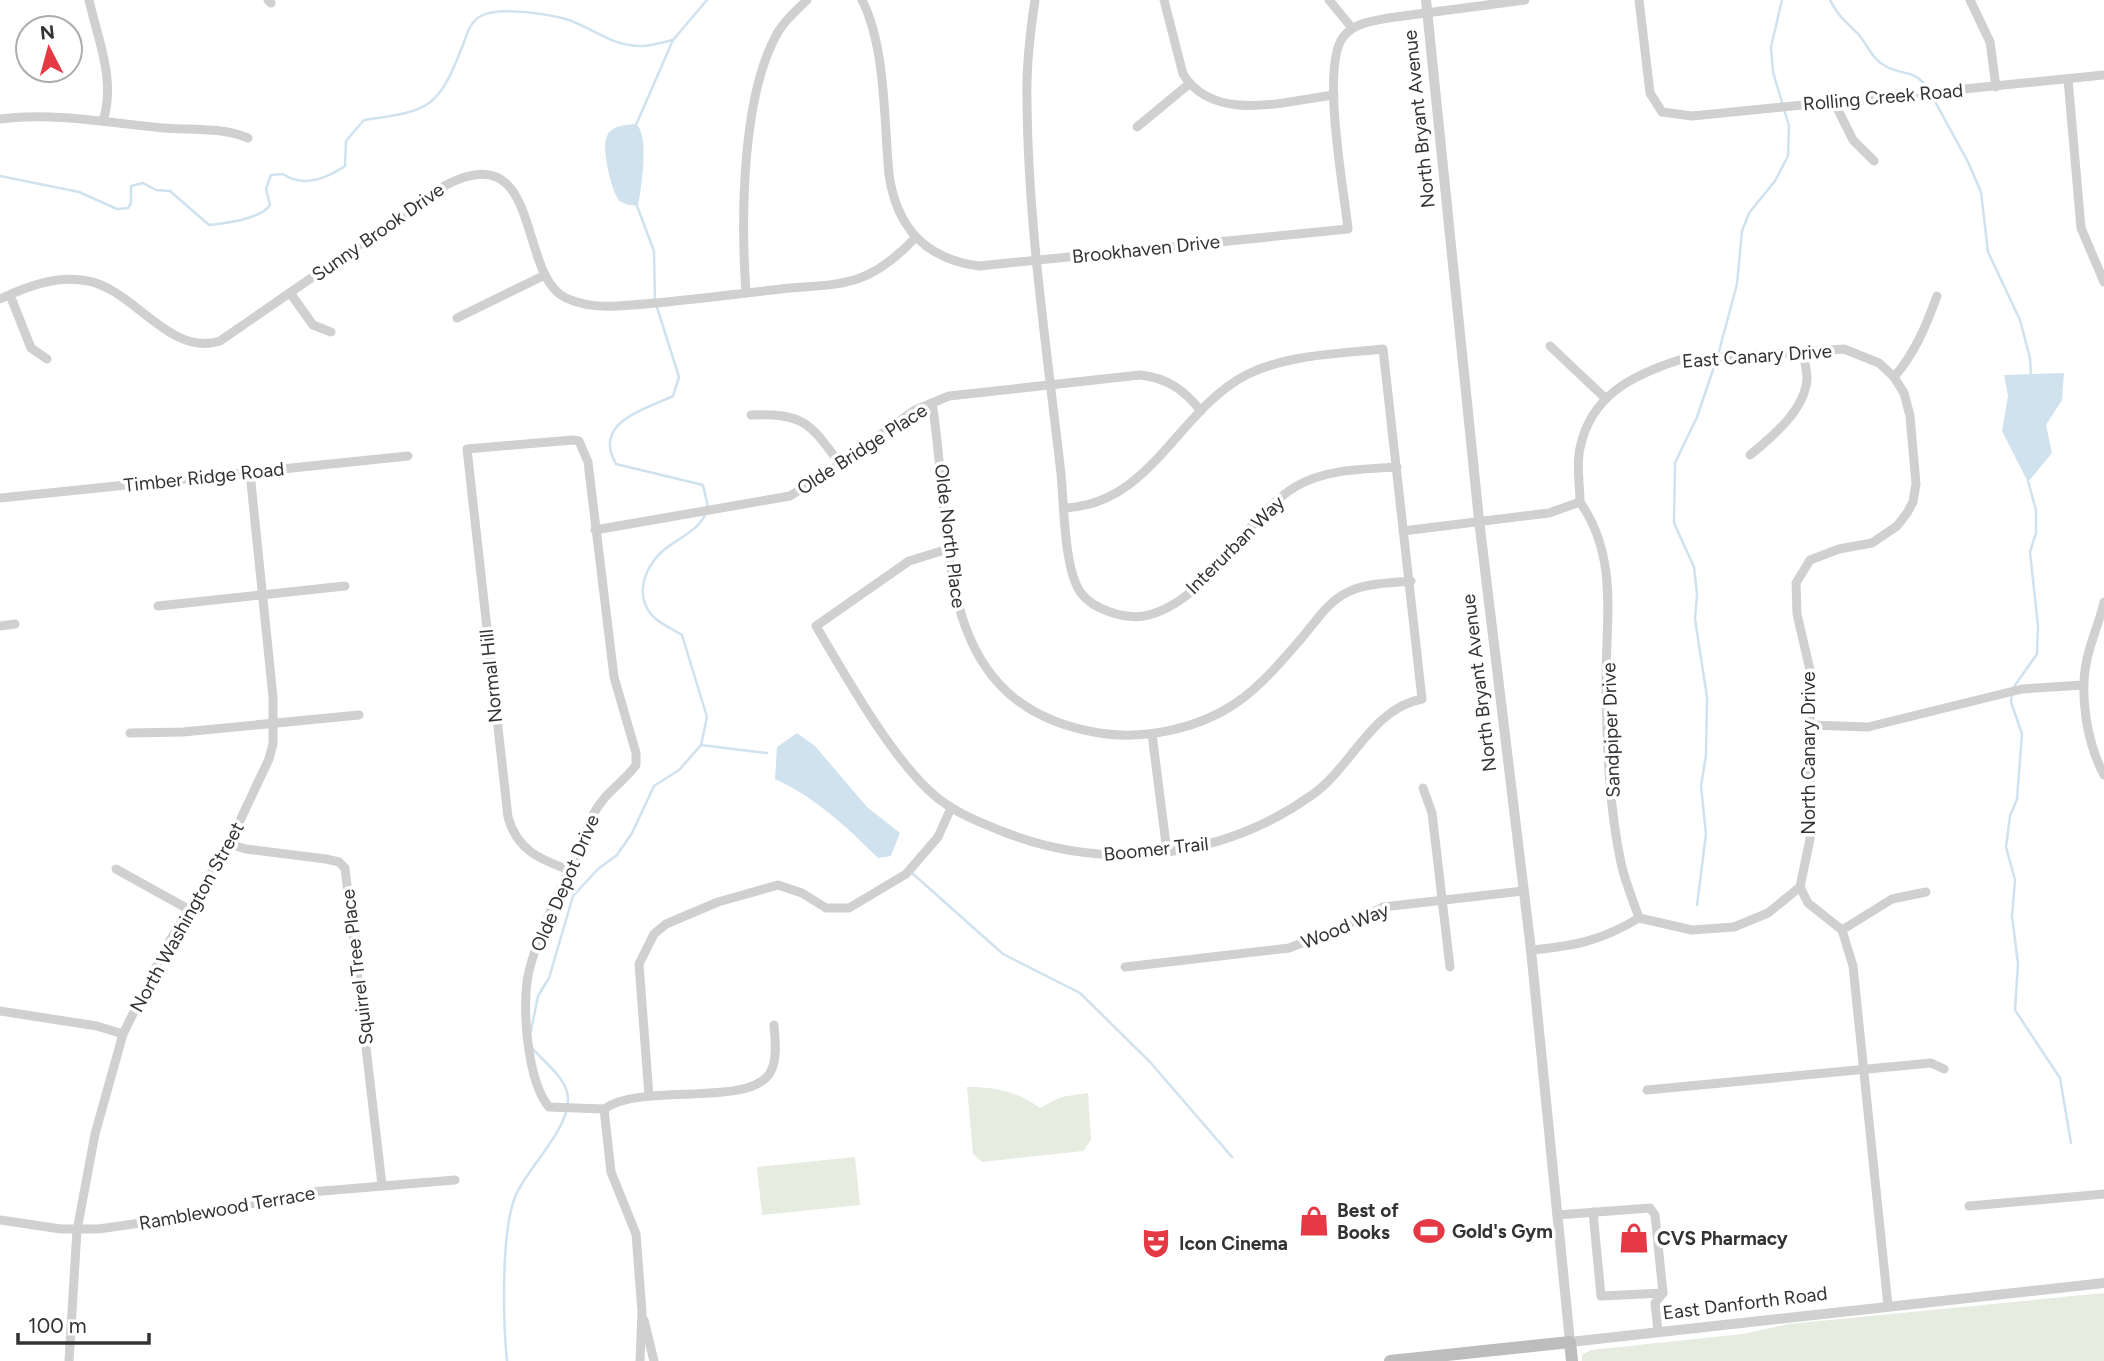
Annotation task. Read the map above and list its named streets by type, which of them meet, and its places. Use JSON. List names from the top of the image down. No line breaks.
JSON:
{"streets":{"main road":["North Bryant Avenue","East Danforth Road"],"street":["Rolling Creek Road","Sunny Brook Drive","Brookhaven Drive","East Canary Drive","Olde Bridge Place","Timber Ridge Road","Olde North Place","Interurban Way","Normal Hill","Sandpiper Drive","North Canary Drive","Boomer Trail","Olde Depot Drive","North Washington Street","Wood Way","Squirrel Tree Place","Ramblewood Terrace"]},"crossings":[["North Bryant Avenue","Wood Way"],["North Bryant Avenue","East Danforth Road"],["Sunny Brook Drive","Brookhaven Drive"],["Brookhaven Drive","Interurban Way"],["East Canary Drive","Sandpiper Drive"],["East Canary Drive","North Canary Drive"],["Olde Bridge Place","Olde North Place"],["Olde Bridge Place","Interurban Way"],["Olde Bridge Place","Olde Depot Drive"],["Timber Ridge Road","North Washington Street"],["Olde North Place","Boomer Trail"],["Normal Hill","Olde Depot Drive"],["North Washington Street","Squirrel Tree Place"],["North Washington Street","Ramblewood Terrace"],["Squirrel Tree Place","Ramblewood Terrace"]],"places":{"shop":["Best of Books","CVS Pharmacy"],"sports":["Gold's Gym"],"theatre":["Icon Cinema"]},"scale_bar":"100 m","north":"top"}
